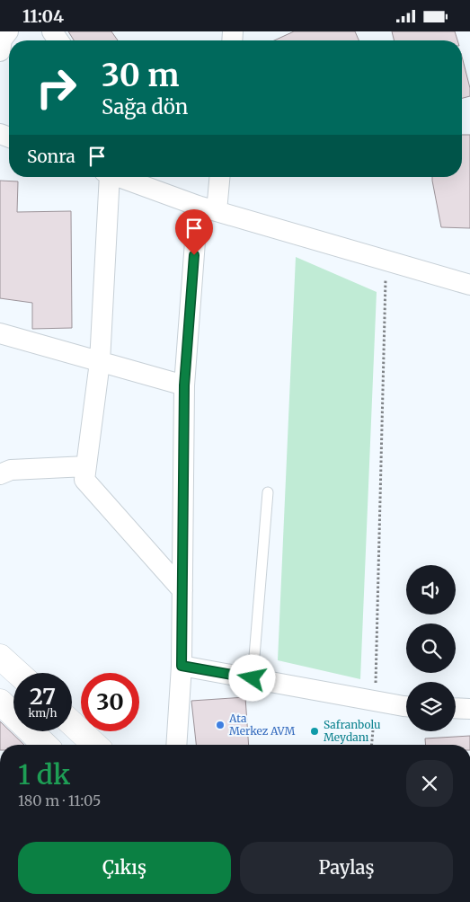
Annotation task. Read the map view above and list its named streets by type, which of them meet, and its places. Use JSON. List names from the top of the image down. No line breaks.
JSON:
{"places":["Ata Merkez AVM","Safranbolu Meydanı"],"page":{"status":"11:04","turn":["30 m","Sağa dön"],"then":"Sonra","speed":"27 km/h","limit":"30","heading":["1 dk","180 m · 11:05"],"buttons":["Çıkış","Paylaş"]}}
